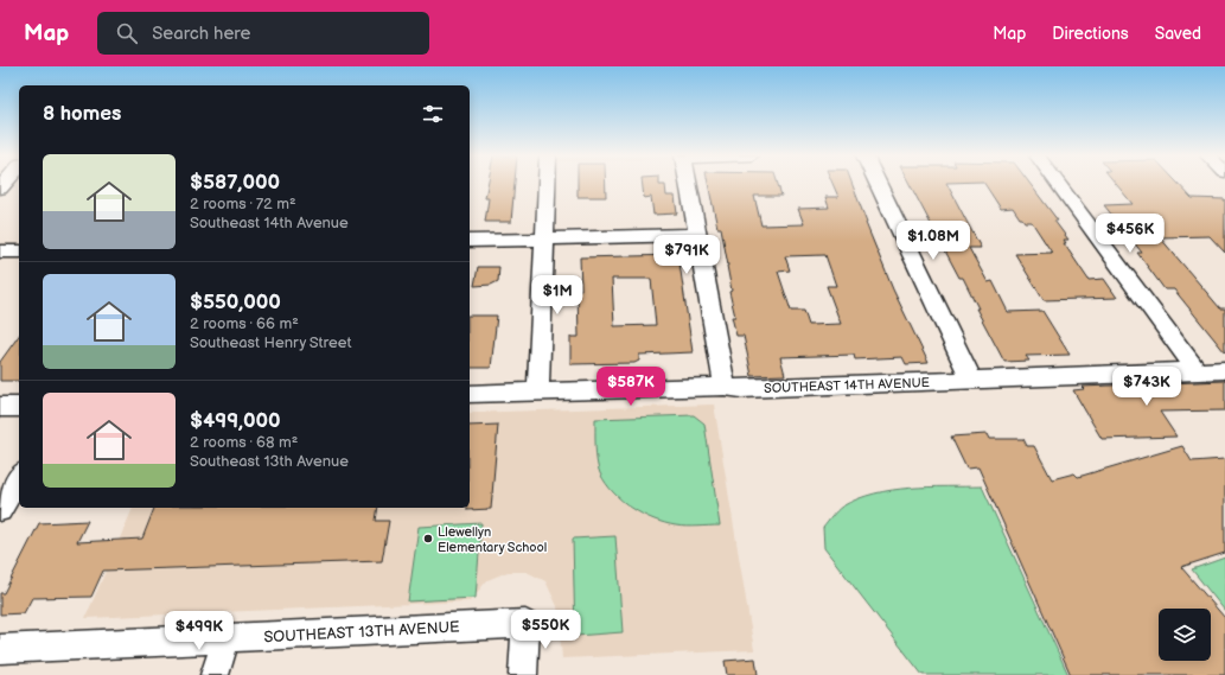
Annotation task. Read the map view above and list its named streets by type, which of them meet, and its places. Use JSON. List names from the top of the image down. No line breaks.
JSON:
{"streets":{"street":["SOUTHEAST 14TH AVENUE","SOUTHEAST 13TH AVENUE"]},"places":["Llewellyn Elementary School"],"page":{"header":"Map","search":"Search here","nav":["Map","Directions","Saved"],"heading":"8 homes","list":[{"name":"$587,000","note":"2 rooms · 72 m² · Southeast 14th Avenue"},{"name":"$550,000","note":"2 rooms · 66 m² · Southeast Henry Street"},{"name":"$499,000","note":"2 rooms · 68 m² · Southeast 13th Avenue"}],"price":["$456K","$1.08M","$791K","$1M","$587K","$743K","$550K","$499K"]}}
